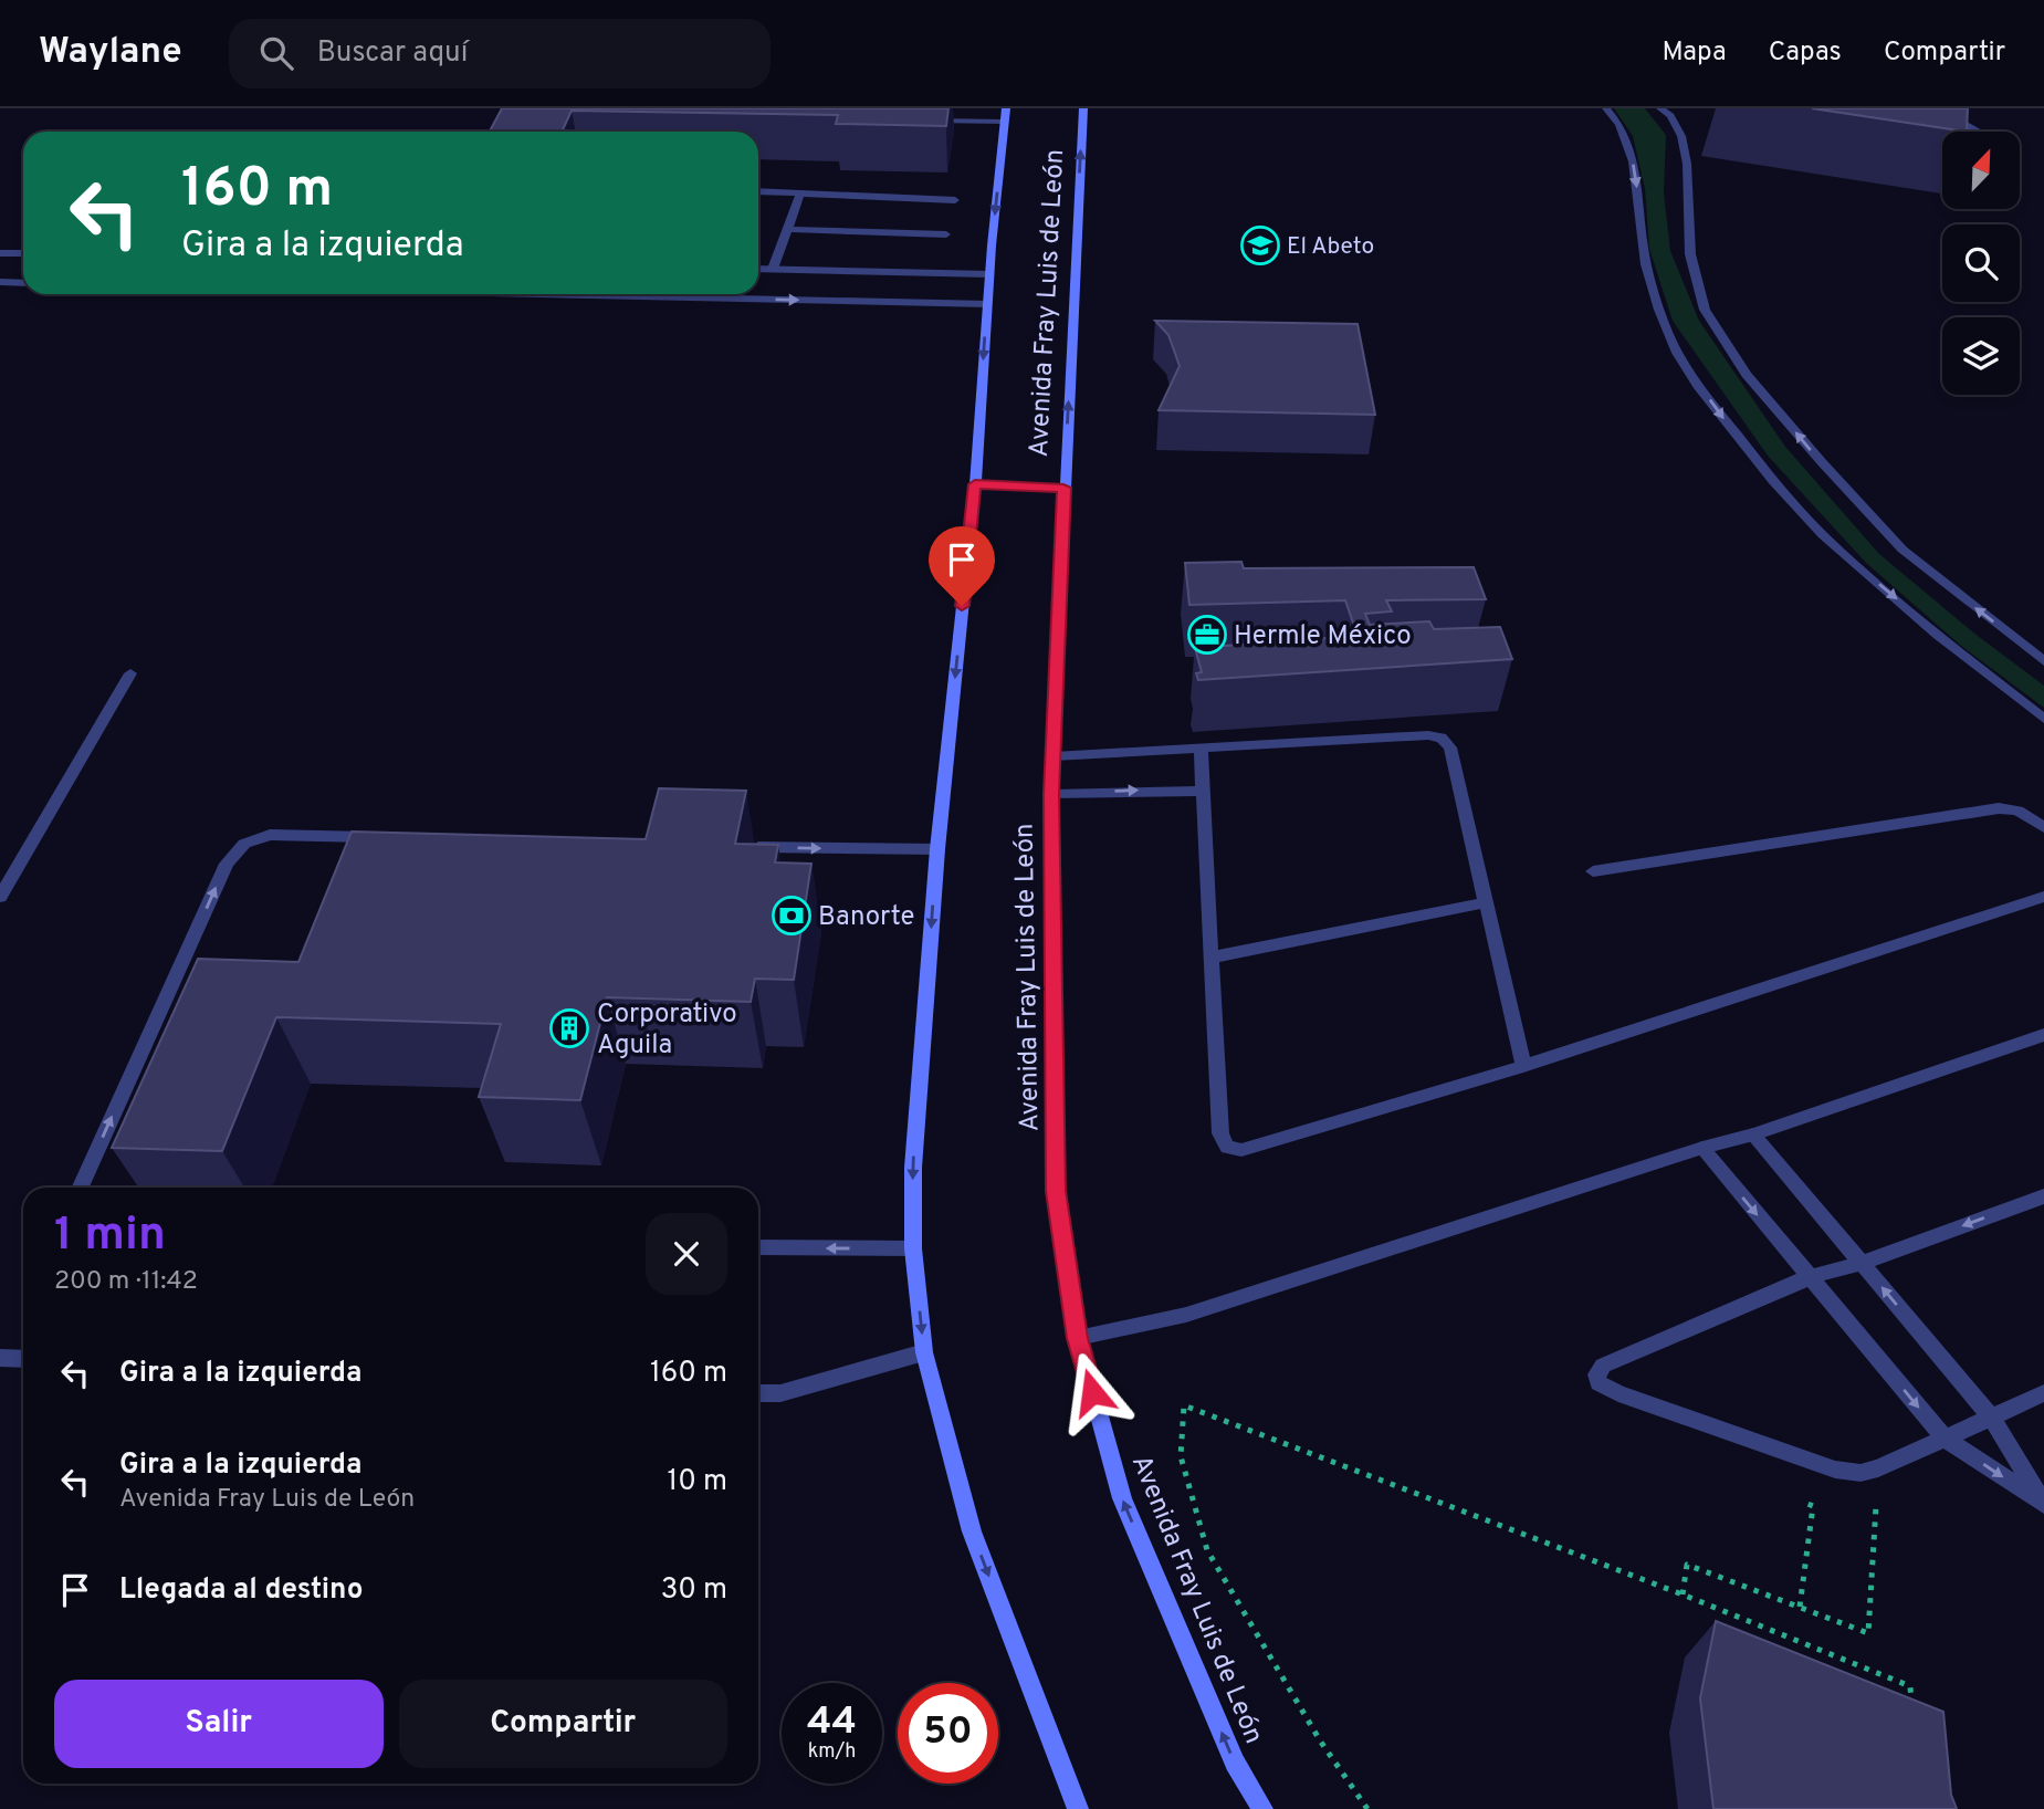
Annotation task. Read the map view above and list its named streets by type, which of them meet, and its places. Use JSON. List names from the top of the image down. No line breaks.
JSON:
{"streets":{"main road":["Avenida Fray Luis de León"]},"places":{"school or university":["El Abeto"],"office":["Hermle México"],"bank":["Banorte"],"building":["Corporativo Aguila"]},"north":"top right","page":{"header":"Waylane","search":"Buscar aquí","nav":["Mapa","Capas","Compartir"],"turn":["160 m","Gira a la izquierda"],"heading":["1 min","200 m · 11:42"],"list":[{"name":"Gira a la izquierda","value":"160 m"},{"name":"Gira a la izquierda","note":"Avenida Fray Luis de León","value":"10 m"},{"name":"Llegada al destino","value":"30 m"}],"buttons":["Salir","Compartir"],"speed":"44 km/h","limit":"50"}}
